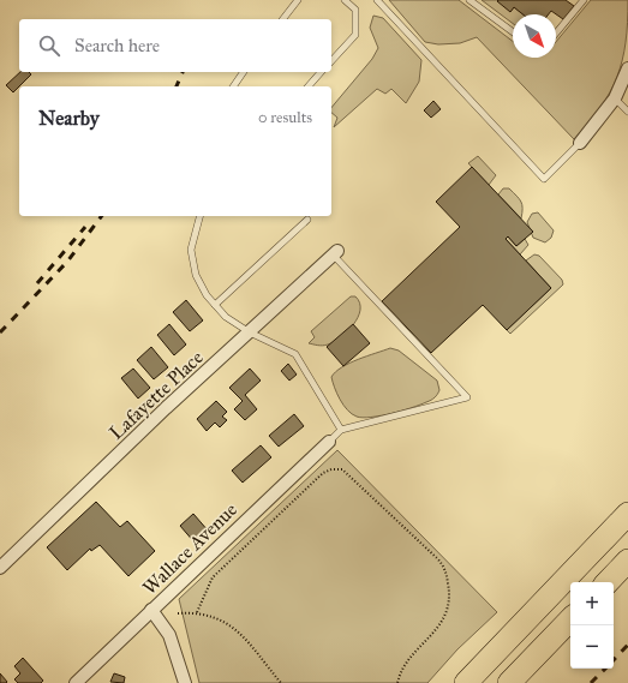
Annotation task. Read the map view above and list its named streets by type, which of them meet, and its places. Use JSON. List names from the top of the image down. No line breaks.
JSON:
{"streets":{"street":["Lafayette Place","Wallace Avenue"]},"north":"bottom right","page":{"search":"Search here","heading":["Nearby","0 results"],"map_buttons":["+","−"]}}
